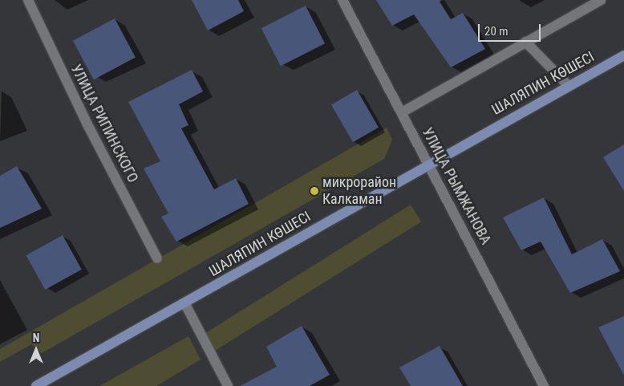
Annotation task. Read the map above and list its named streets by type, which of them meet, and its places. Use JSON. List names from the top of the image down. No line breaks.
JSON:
{"streets":{"main road":["ШАЛЯПИН КӨШЕСІ"],"street":["УЛИЦА РИПИНСКОГО","УЛИЦА РЫМЖАНОВА"]},"crossings":[["ШАЛЯПИН КӨШЕСІ","УЛИЦА РЫМЖАНОВА"]],"places":["микрорайон Калкаман"],"scale_bar":"20 m","north":"top"}
